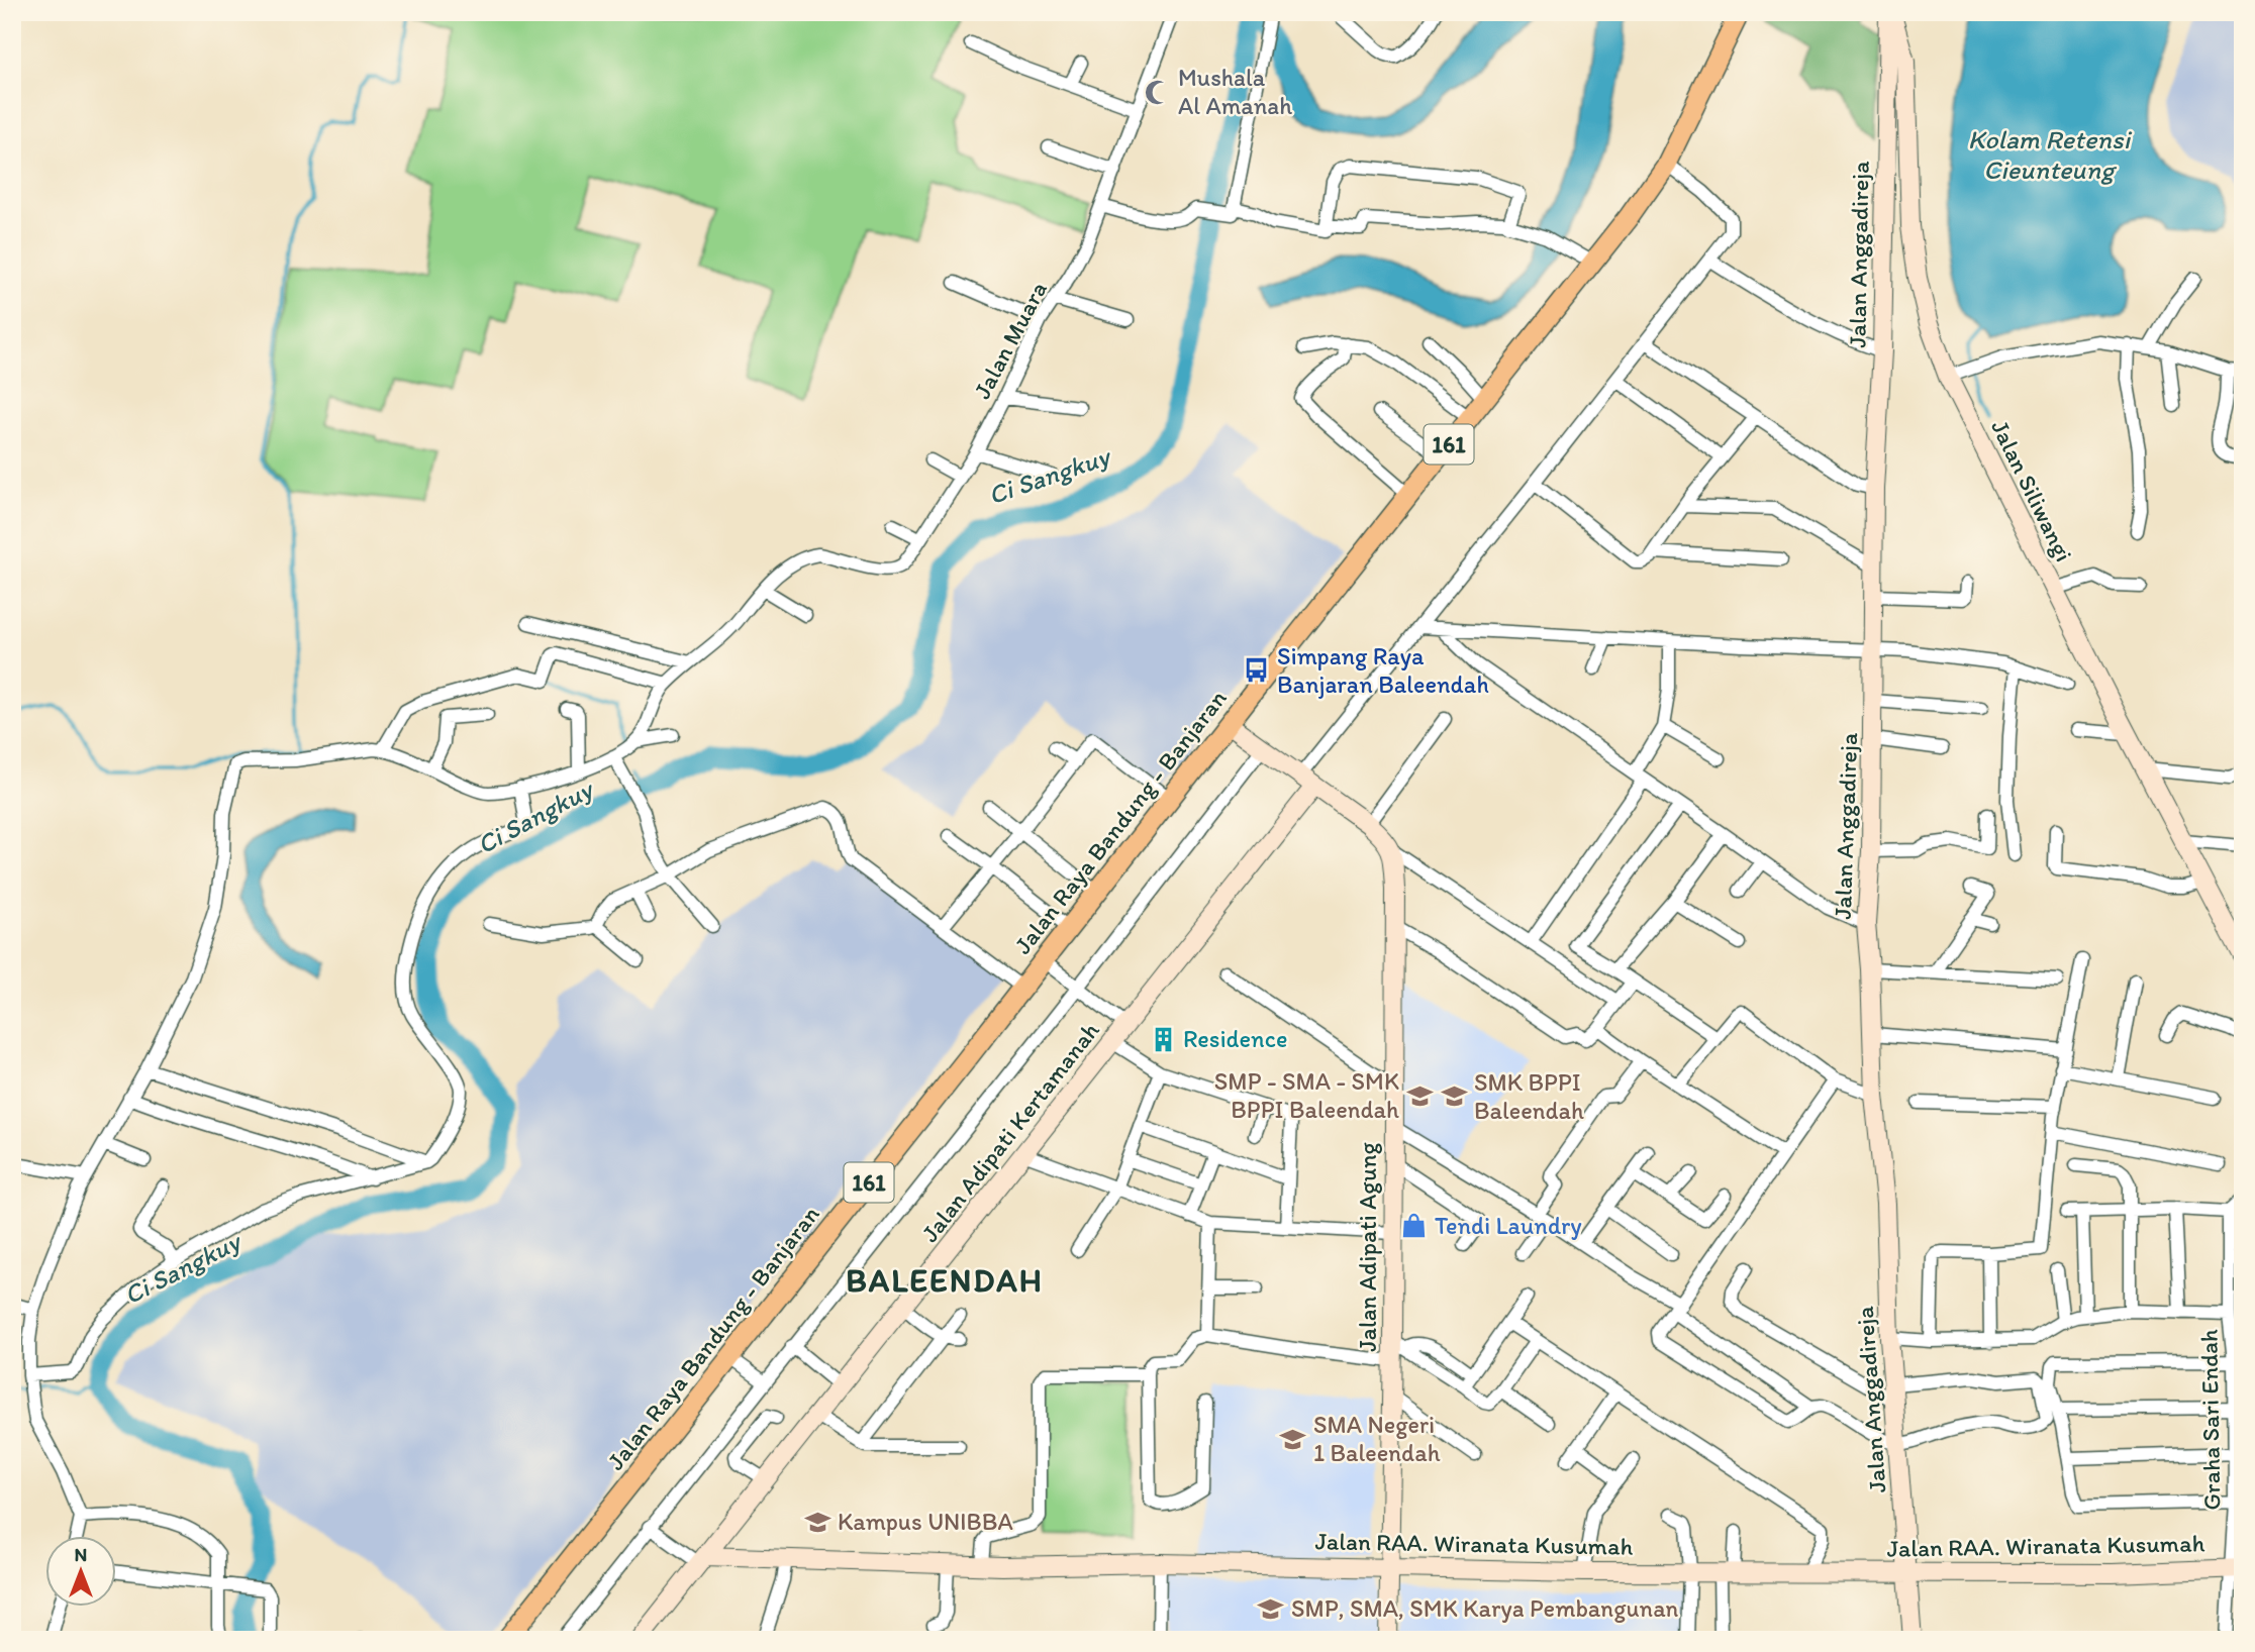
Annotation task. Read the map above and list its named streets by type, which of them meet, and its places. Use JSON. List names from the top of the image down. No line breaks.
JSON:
{"streets":{"main road":["Jalan Anggadireja","161","Jalan Siliwangi","Jalan Raya Bandung - Banjaran","Jalan Adipati Kertamanah","Jalan Adipati Agung","Jalan RAA. Wiranata Kusumah"],"street":["Jalan Muara","Graha Sari Endah"]},"crossings":[["Jalan Anggadireja","Jalan Siliwangi"],["Jalan Anggadireja","Jalan RAA. Wiranata Kusumah"],["Jalan Adipati Kertamanah","Jalan RAA. Wiranata Kusumah"],["Jalan Adipati Agung","Jalan RAA. Wiranata Kusumah"],["Graha Sari Endah","Jalan RAA. Wiranata Kusumah"]],"districts":["BALEENDAH"],"water":["Kolam Retensi Cieunteung","Ci Sangkuy"],"places":{"mosque":["Mushala Al Amanah"],"bus stop":["Simpang Raya Banjaran Baleendah"],"building":["Residence"],"school or university":["SMP - SMA - SMK BPPI Baleendah","SMK BPPI Baleendah","SMA Negeri 1 Baleendah","Kampus UNIBBA","SMP, SMA, SMK Karya Pembangunan"],"shop":["Tendi Laundry"]},"north":"top"}
